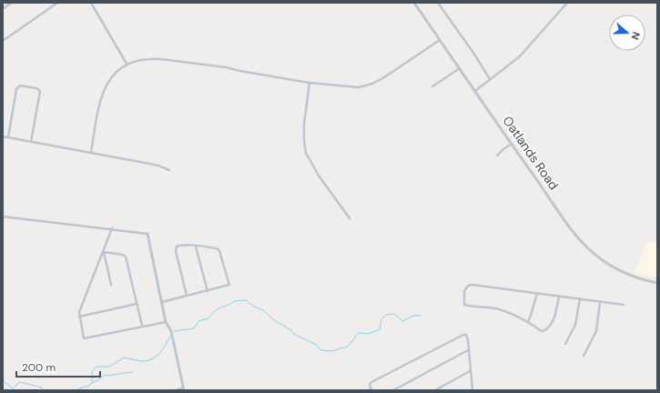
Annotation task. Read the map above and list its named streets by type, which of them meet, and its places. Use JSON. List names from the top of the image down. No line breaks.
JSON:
{"streets":{"street":["Oatlands Road"]},"scale_bar":"200 m","north":"right"}
